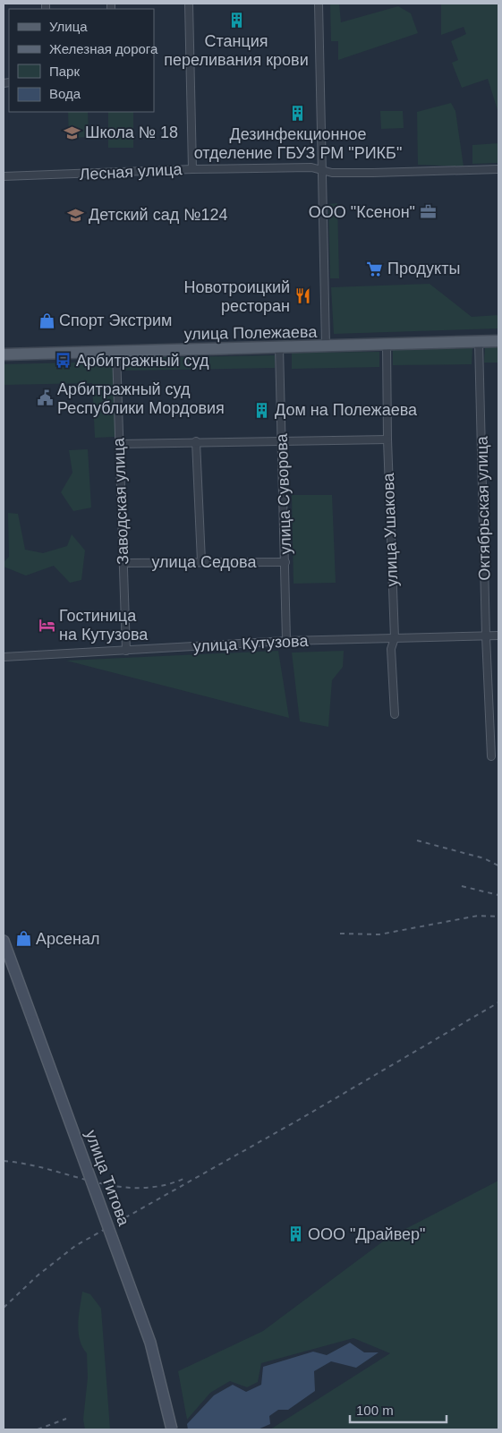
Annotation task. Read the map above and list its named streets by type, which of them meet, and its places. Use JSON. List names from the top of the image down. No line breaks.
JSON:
{"streets":{"main road":["улица Полежаева","улица Титова"],"street":["Лесная улица","улица Суворова","Заводская улица","Октябрьская улица","улица Ушакова","улица Седова","улица Кутузова"]},"crossings":[["улица Полежаева","улица Суворова"],["улица Полежаева","Заводская улица"],["улица Полежаева","Октябрьская улица"],["улица Полежаева","улица Ушакова"],["улица Суворова","улица Седова"],["улица Суворова","улица Кутузова"],["Заводская улица","улица Седова"],["Заводская улица","улица Кутузова"],["Октябрьская улица","улица Кутузова"],["улица Ушакова","улица Кутузова"]],"places":{"building":["Станция переливания крови","Дезинфекционное отделение ГБУЗ РМ \"РИКБ\"","Дом на Полежаева","ООО \"Драйвер\""],"school or university":["Школа № 18","Детский сад №124"],"office":["ООО \"Ксенон\""],"supermarket":["Продукты"],"restaurant":["Новотроицкий ресторан"],"shop":["Спорт Экстрим","Арсенал"],"bus stop":["Арбитражный суд"],"public building":["Арбитражный суд Республики Мордовия"],"hotel":["Гостиница на Кутузова"]},"legend":["Улица","Железная дорога","Парк","Вода"],"scale_bar":"100 m"}
